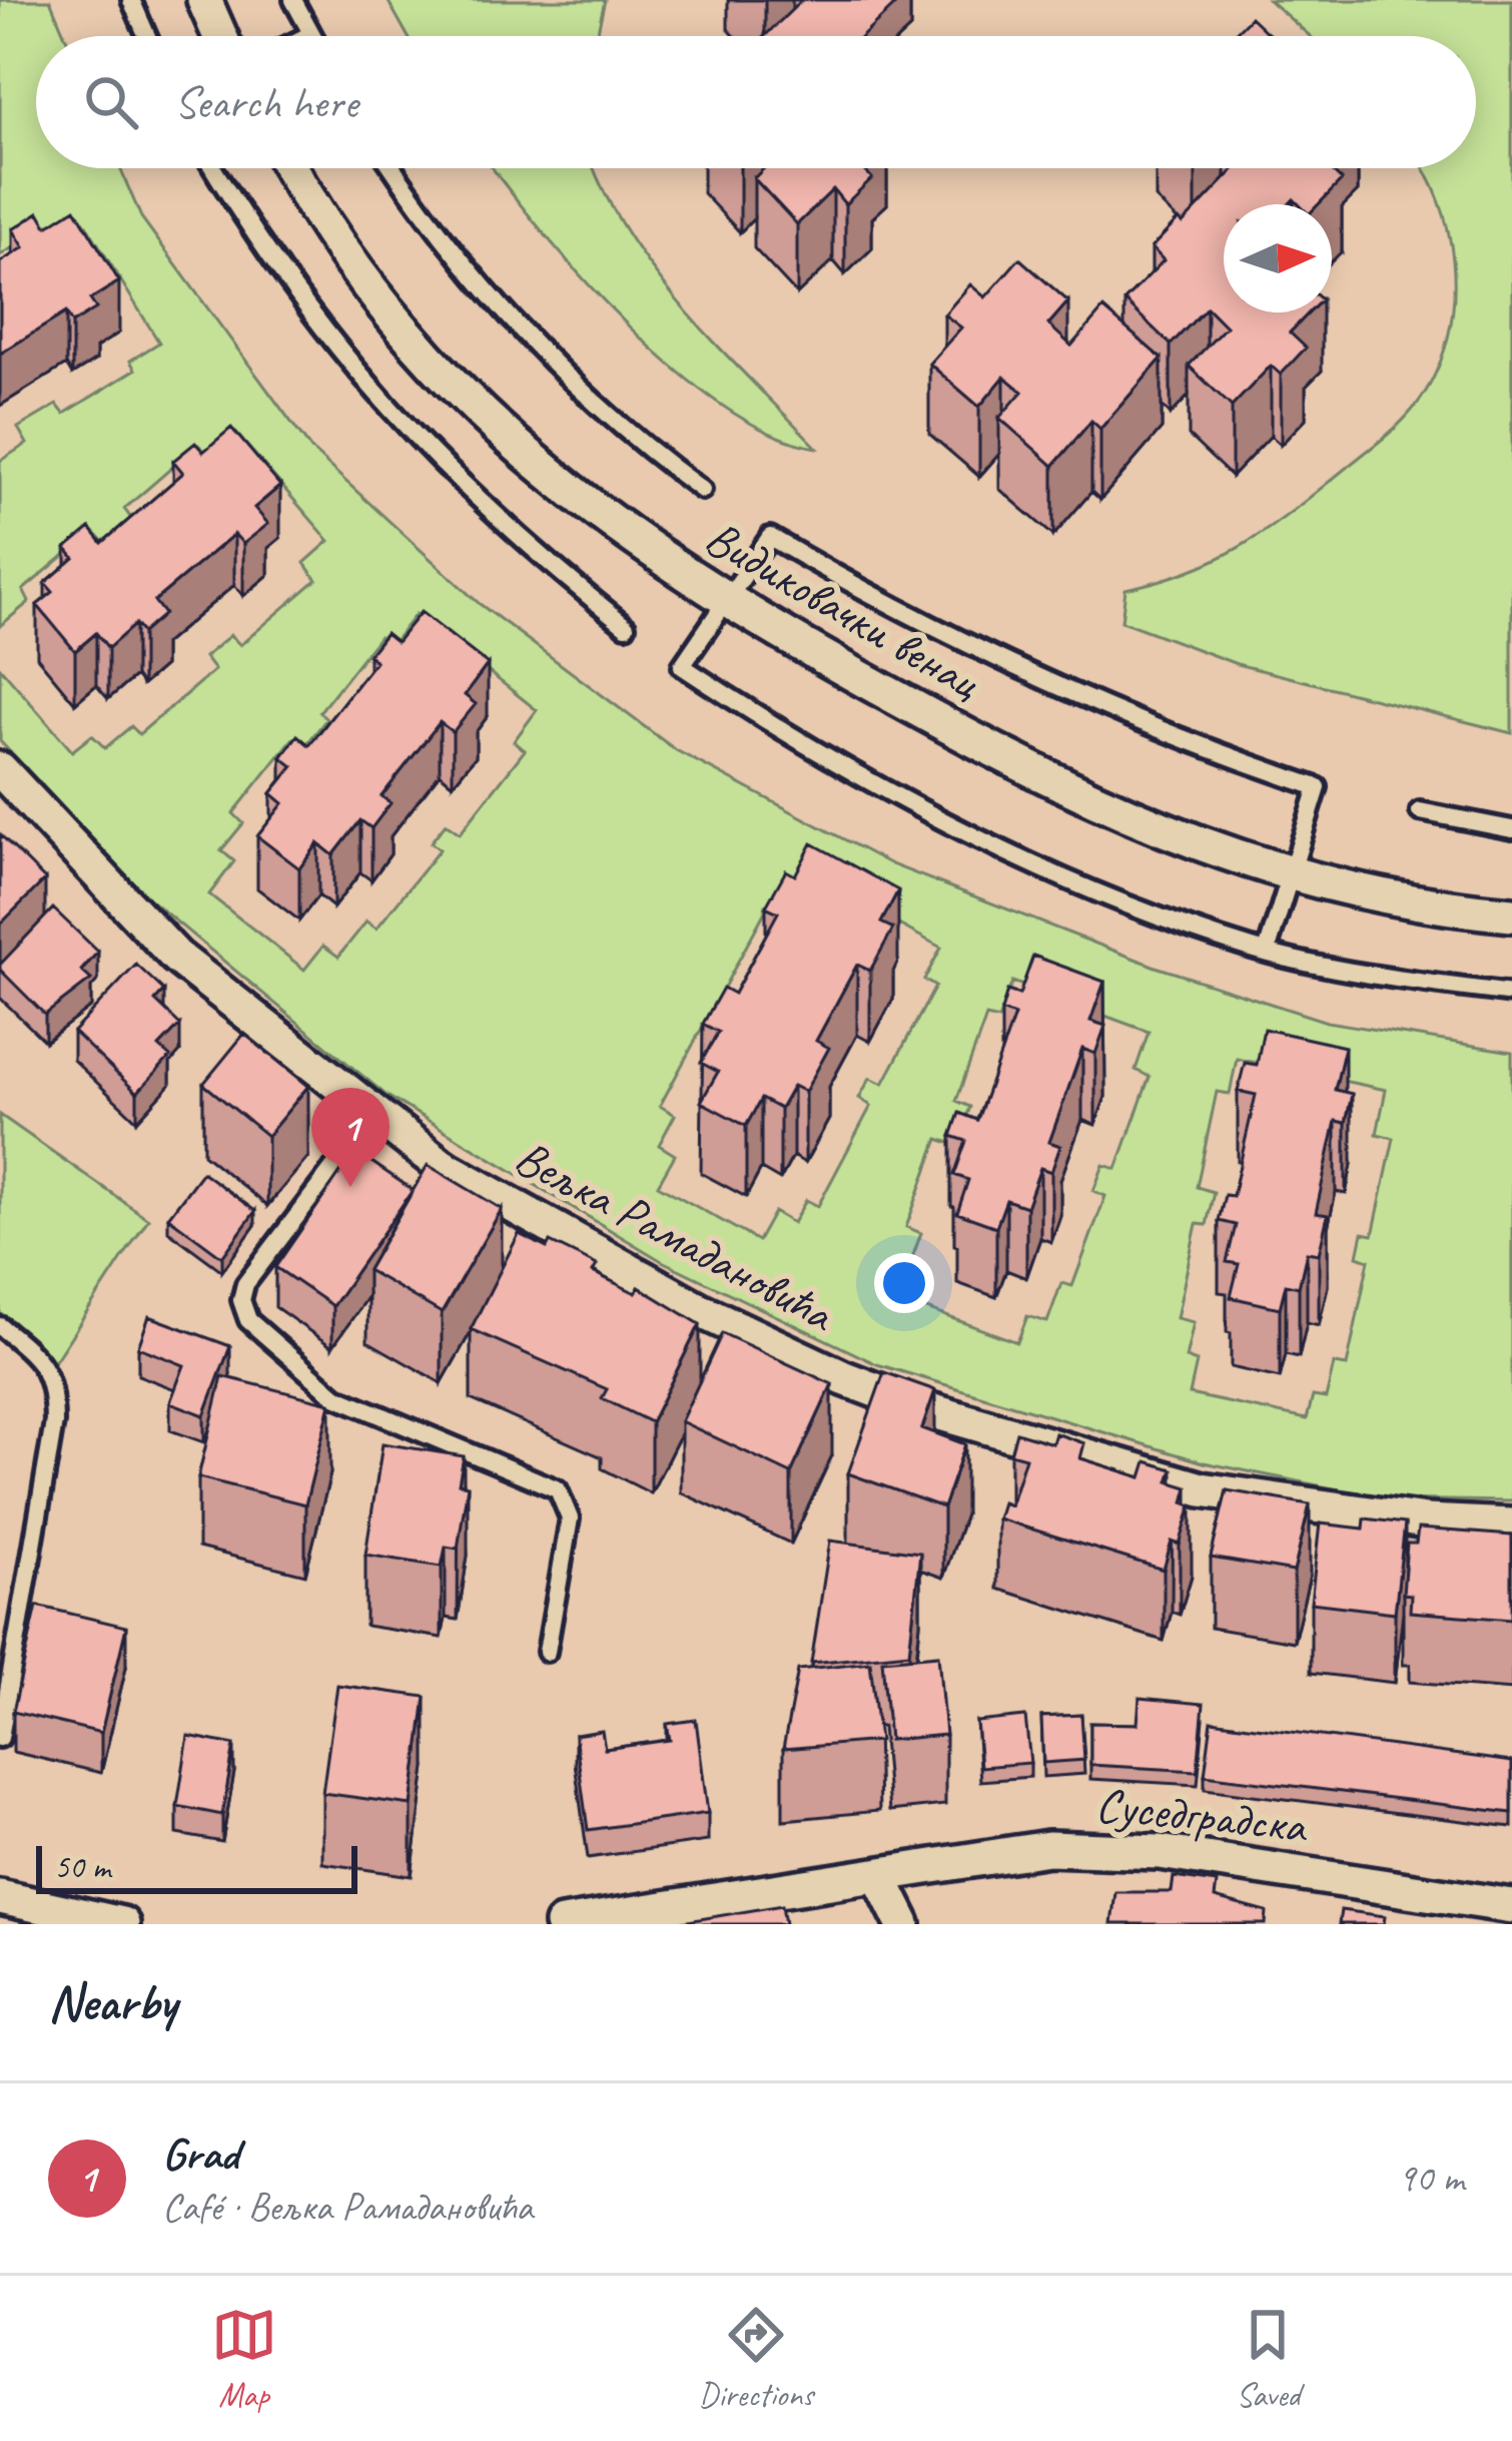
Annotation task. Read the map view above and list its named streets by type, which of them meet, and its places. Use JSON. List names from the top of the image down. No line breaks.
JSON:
{"streets":{"street":["Видиковачки венац","Вељка Рамадановића","Суседградска"]},"scale_bar":"50 m","north":"right","page":{"search":"Search here","pins":"1","scale":"50 m","heading":"Nearby","list":[{"mark":"1","name":"Grad","note":"Café · Вељка Рамадановића","value":"90 m"}],"nav":["Map","Directions","Saved"]}}
